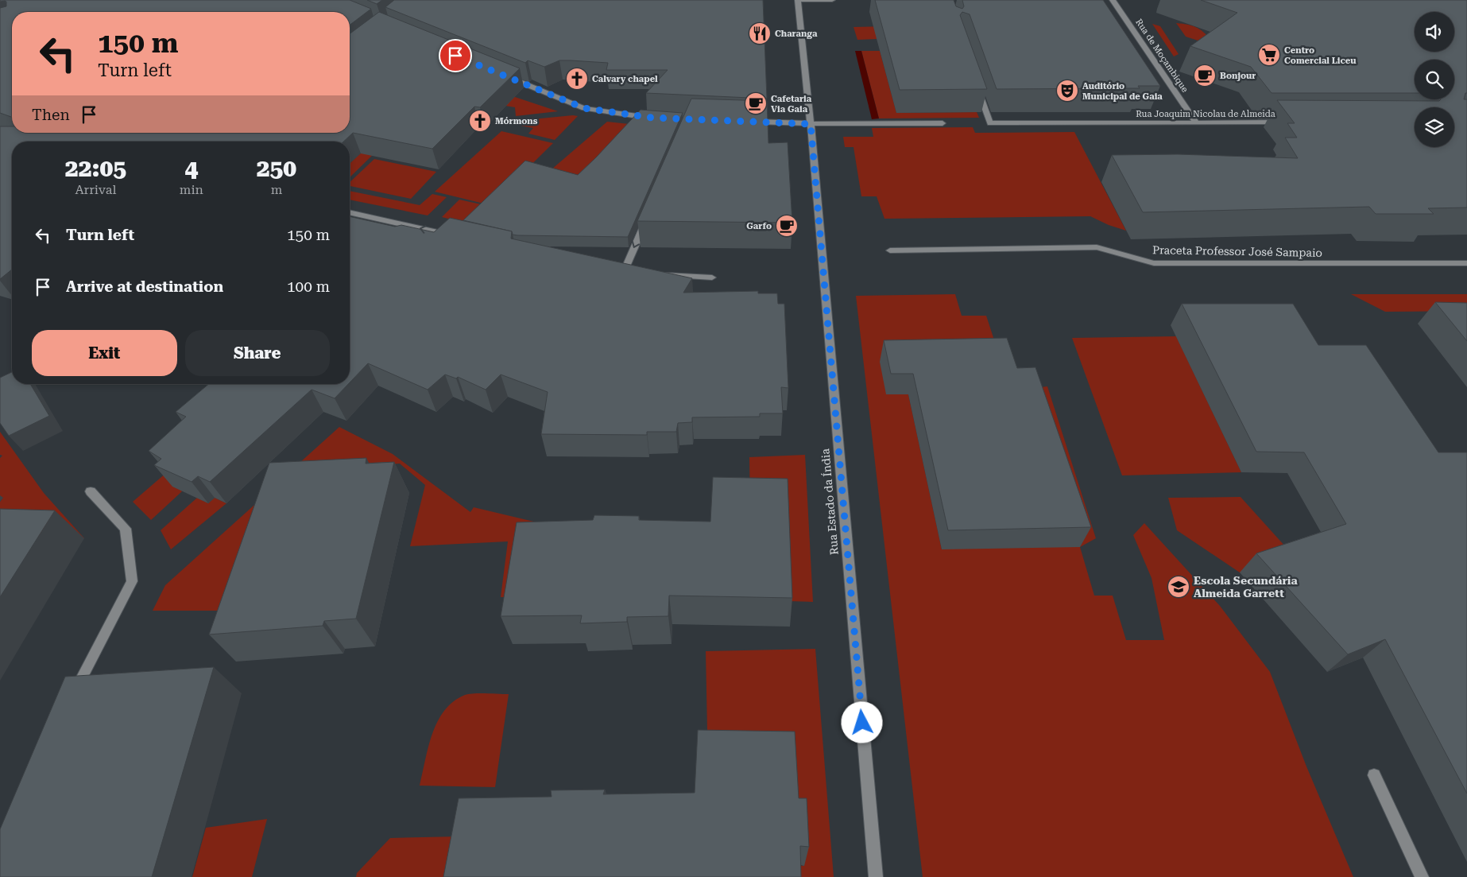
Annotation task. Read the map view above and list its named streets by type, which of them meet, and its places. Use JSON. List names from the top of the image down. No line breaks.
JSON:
{"streets":{"street":["Rua de Moçambique","Rua Joaquim Nicolau de Almeida","Praceta Professor José Sampaio","Rua Estado da Índia"]},"crossings":[["Rua de Moçambique","Rua Joaquim Nicolau de Almeida"]],"places":{"restaurant":["Charanga"],"supermarket":["Centro Comercial Liceu"],"cafe":["Bonjour","Cafetaria Via Gaia","Garfo"],"church":["Calvary chapel","Mórmons"],"theatre":["Auditório Municipal de Gaia"],"school or university":["Escola Secundária Almeida Garrett"]},"page":{"turn":["150 m","Turn left"],"then":"Then","eta":["22:05","Arrival","4","min","250","m"],"list":[{"name":"Turn left","value":"150 m"},{"name":"Arrive at destination","value":"100 m"}],"buttons":["Exit","Share"]}}
